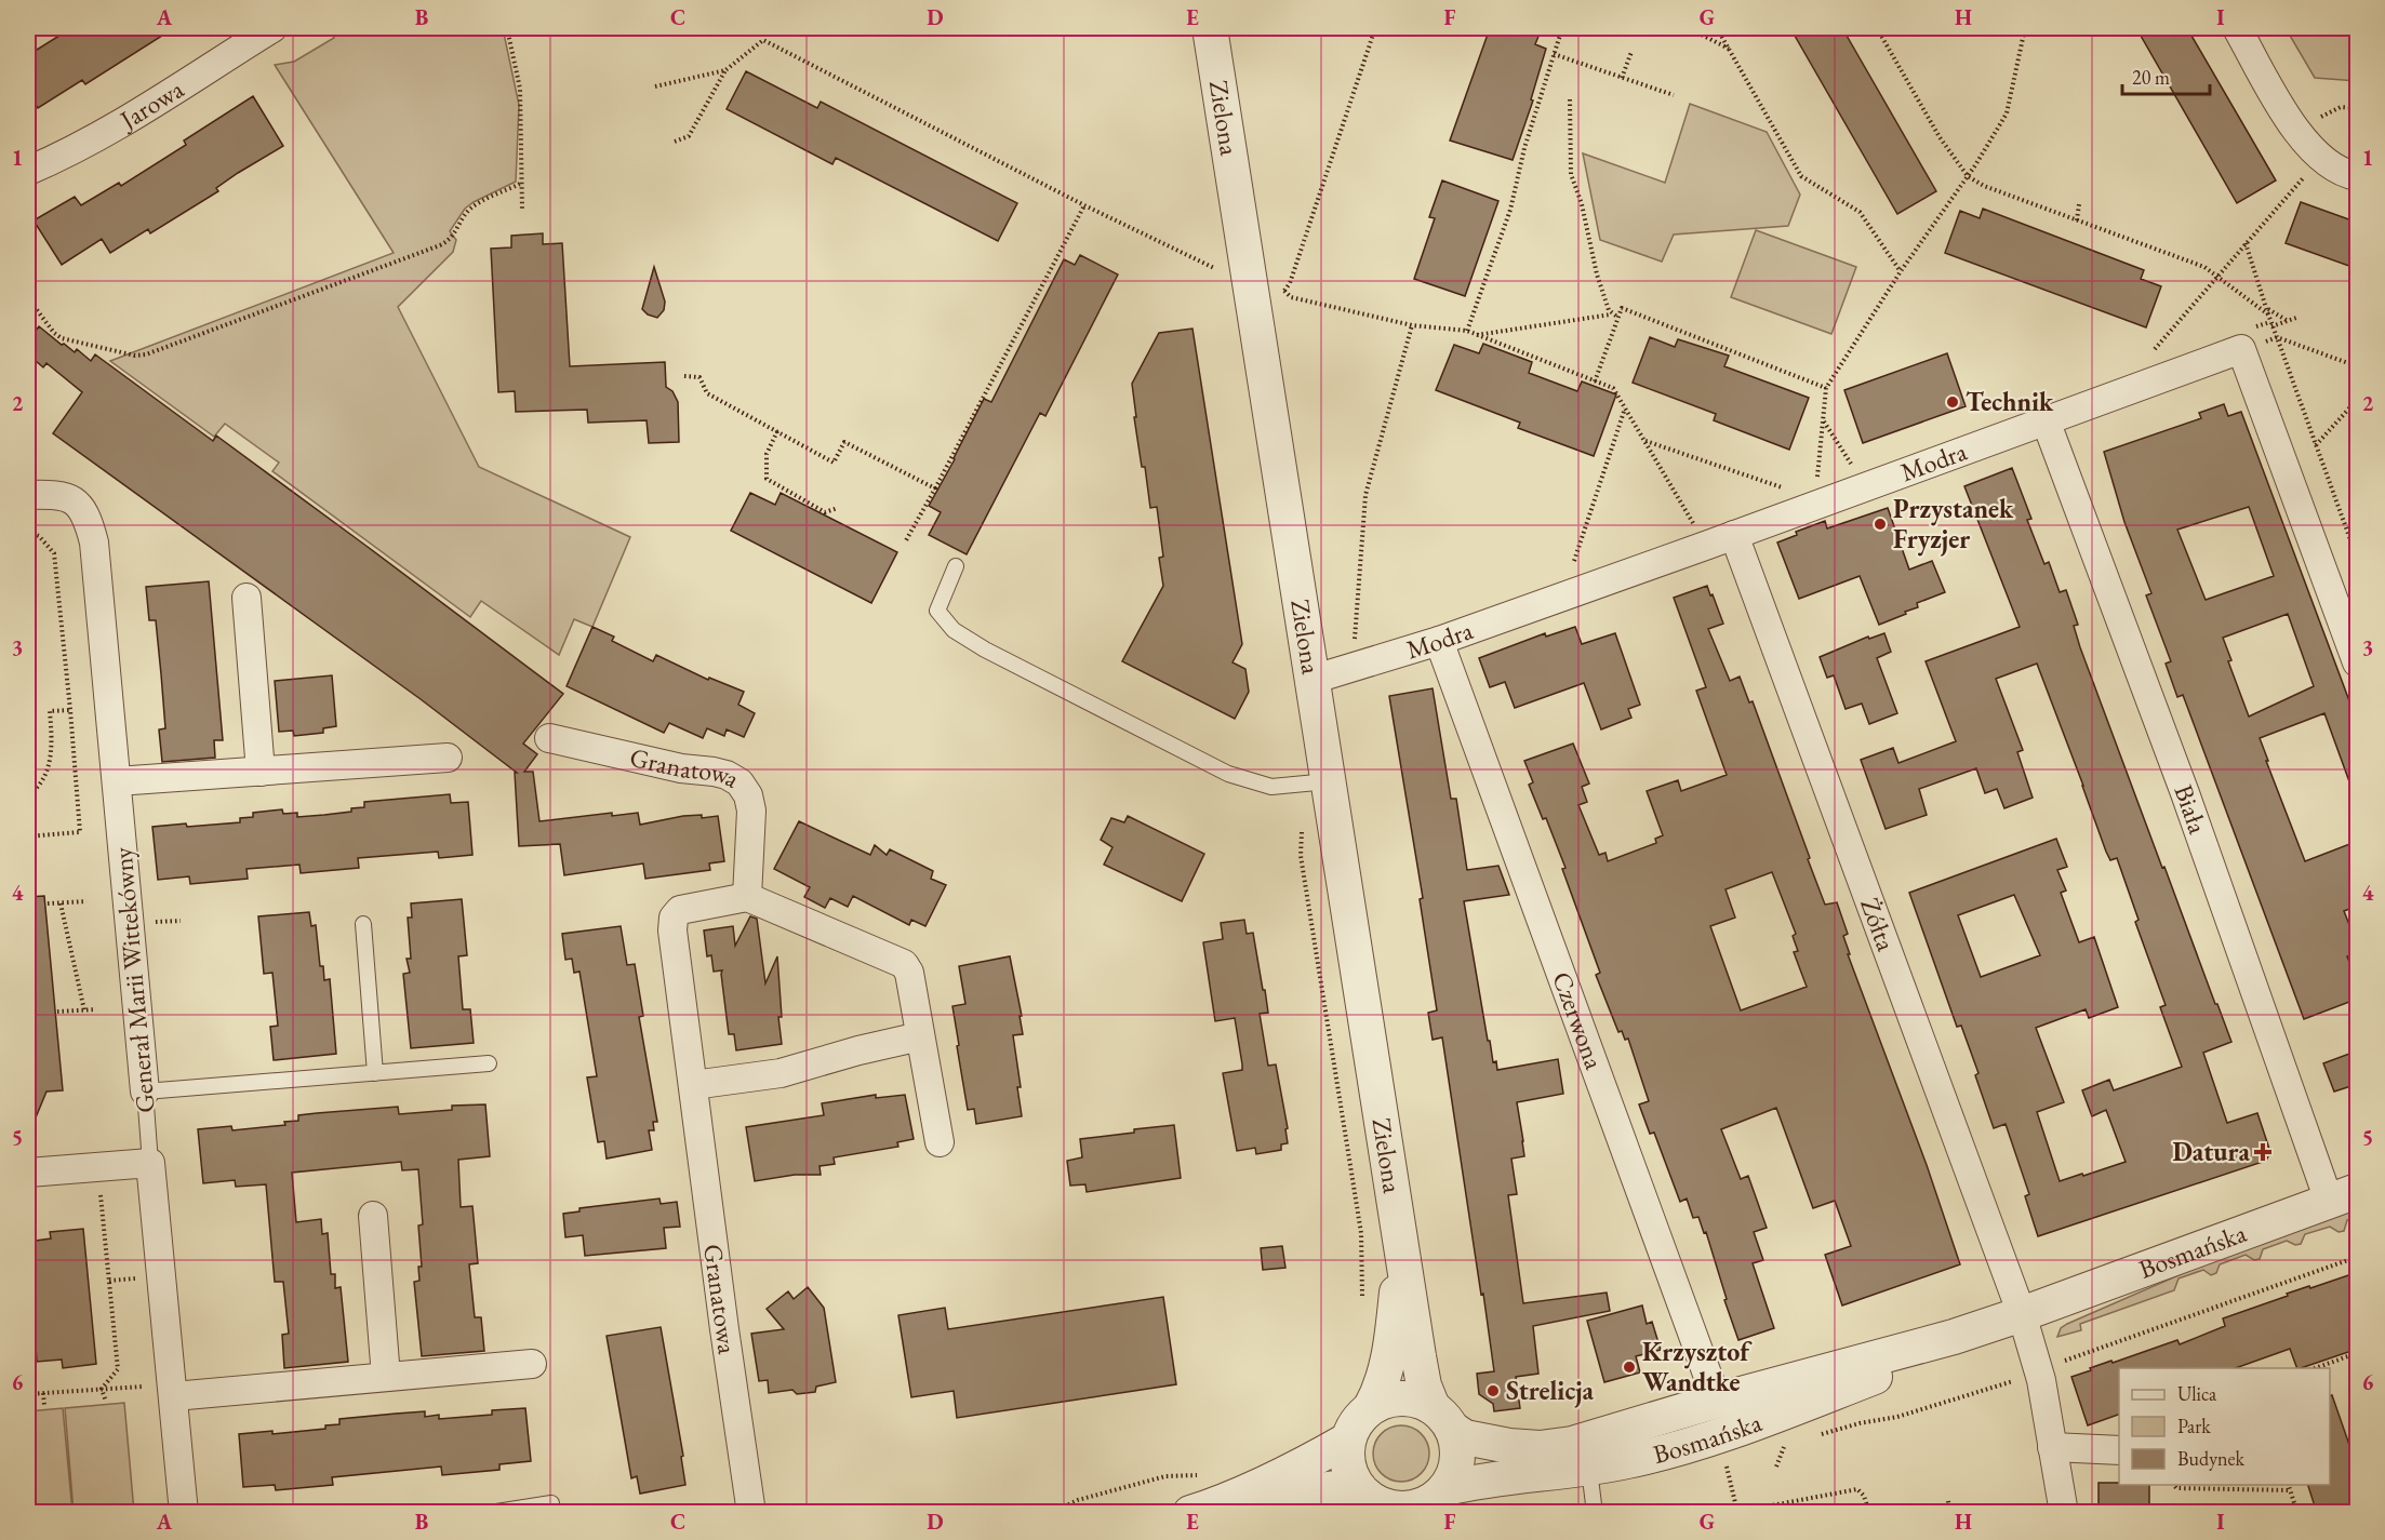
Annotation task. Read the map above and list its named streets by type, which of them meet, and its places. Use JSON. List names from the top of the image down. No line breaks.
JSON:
{"streets":{"street":["Jarowa","Zielona","Modra","Granatowa","Biała","Żółta","Generał Marii Wittekówny","Czerwona","Bosmańska"]},"crossings":[["Zielona","Modra"],["Zielona","Bosmańska"],["Modra","Biała"],["Modra","Żółta"],["Modra","Czerwona"],["Biała","Bosmańska"],["Żółta","Bosmańska"],["Czerwona","Bosmańska"]],"places":{"other":["Technik","Przystanek Fryzjer","Krzysztof Wandtke","Strelicja"],"health":["Datura"]},"legend":["Ulica","Park","Budynek"],"scale_bar":"20 m","grid":{"columns":["A","B","C","D","E","F","G","H","I"],"rows":["1","2","3","4","5","6"]}}
